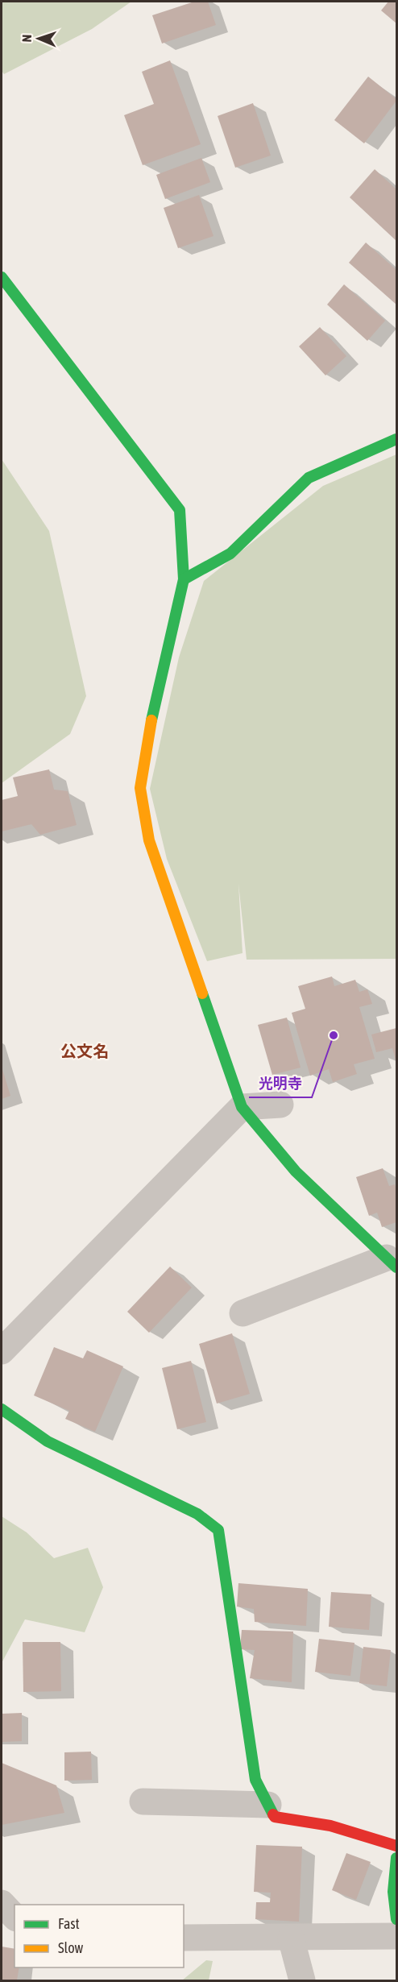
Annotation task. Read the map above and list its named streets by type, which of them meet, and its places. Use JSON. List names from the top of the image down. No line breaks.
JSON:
{"districts":["公文名"],"places":["光明寺"],"legend":["Fast","Slow"],"north":"left"}
